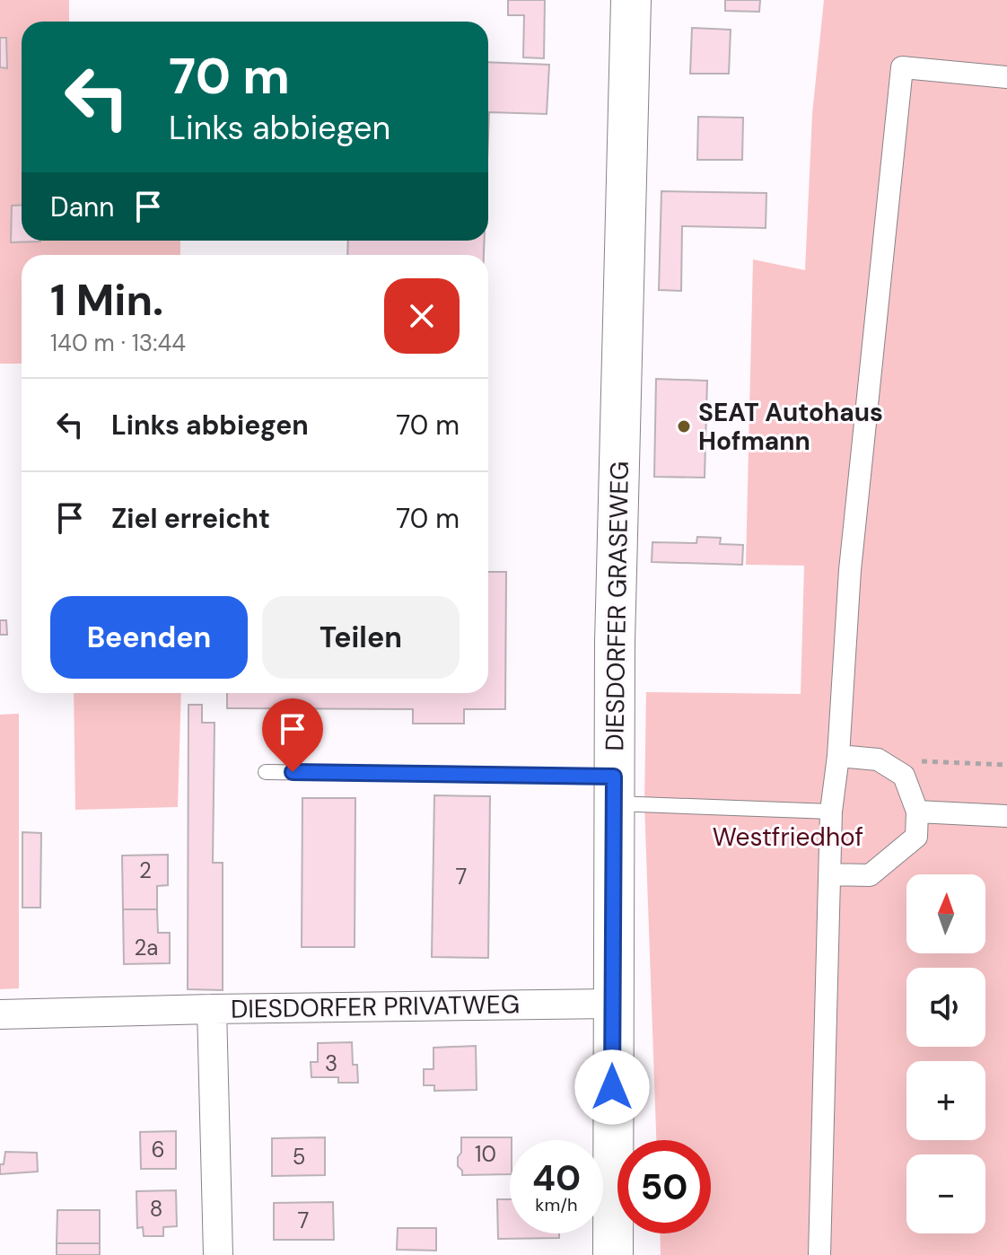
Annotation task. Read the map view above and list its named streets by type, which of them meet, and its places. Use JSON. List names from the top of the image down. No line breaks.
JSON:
{"streets":{"main road":["DIESDORFER GRASEWEG"],"street":["DIESDORFER PRIVATWEG"]},"crossings":[["DIESDORFER GRASEWEG","DIESDORFER PRIVATWEG"]],"parks":["Westfriedhof"],"places":["SEAT Autohaus Hofmann"],"house_numbers":["2","7","2a","3","6","10","5","8","7"],"north":"top","page":{"turn":["70 m","Links abbiegen"],"then":"Dann","heading":["1 Min.","140 m · 13:44"],"list":[{"name":"Links abbiegen","value":"70 m"},{"name":"Ziel erreicht","value":"70 m"}],"buttons":["Beenden","Teilen"],"map_buttons":["+","−"],"speed":"40 km/h","limit":"50"}}
